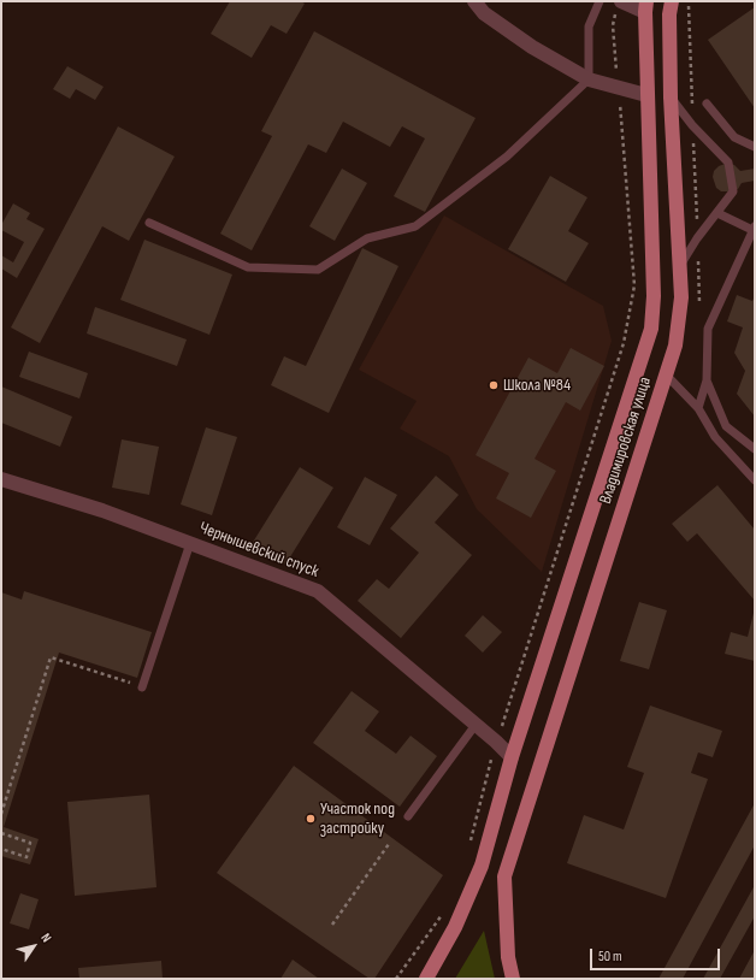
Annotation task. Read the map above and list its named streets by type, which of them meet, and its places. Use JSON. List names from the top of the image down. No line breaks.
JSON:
{"streets":{"main road":["Владимировская улица"],"street":["Чернышевский спуск"]},"crossings":[["Владимировская улица","Чернышевский спуск"]],"places":["Школа №84","Участок под застройку"],"scale_bar":"50 m","north":"top right"}
